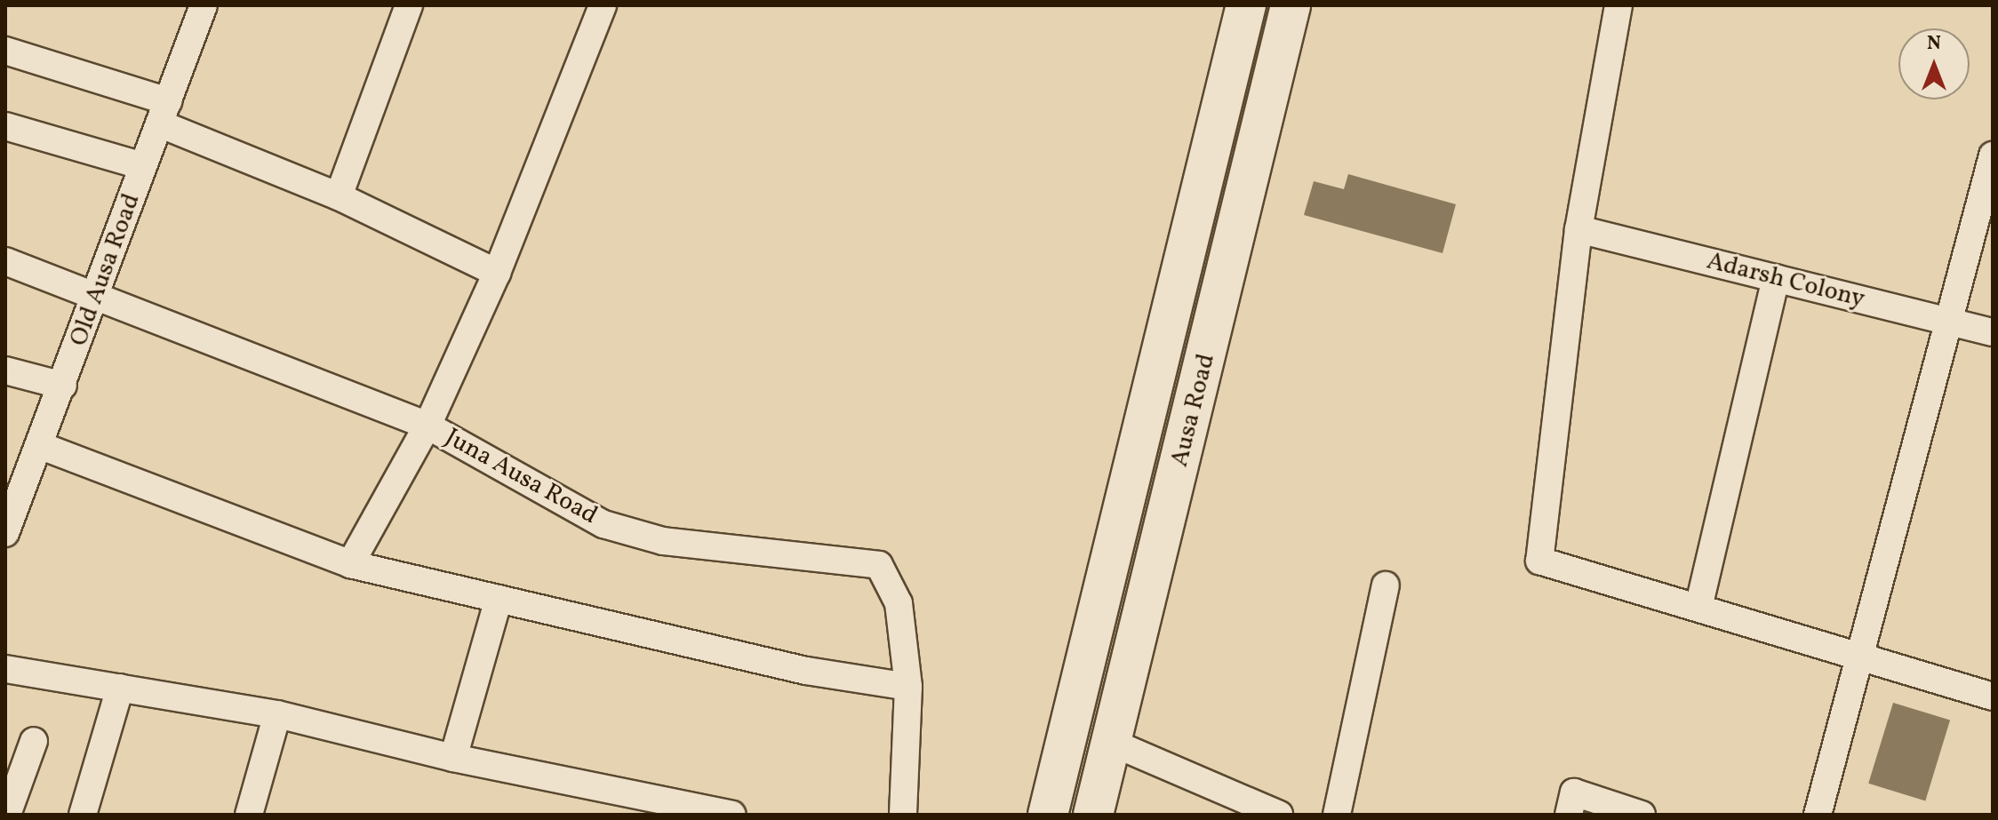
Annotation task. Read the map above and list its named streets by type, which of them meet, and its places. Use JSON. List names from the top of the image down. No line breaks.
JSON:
{"streets":{"main road":["Ausa Road"],"street":["Old Ausa Road","Adarsh Colony","Juna Ausa Road"]},"crossings":[["Old Ausa Road","Juna Ausa Road"]],"north":"top"}
